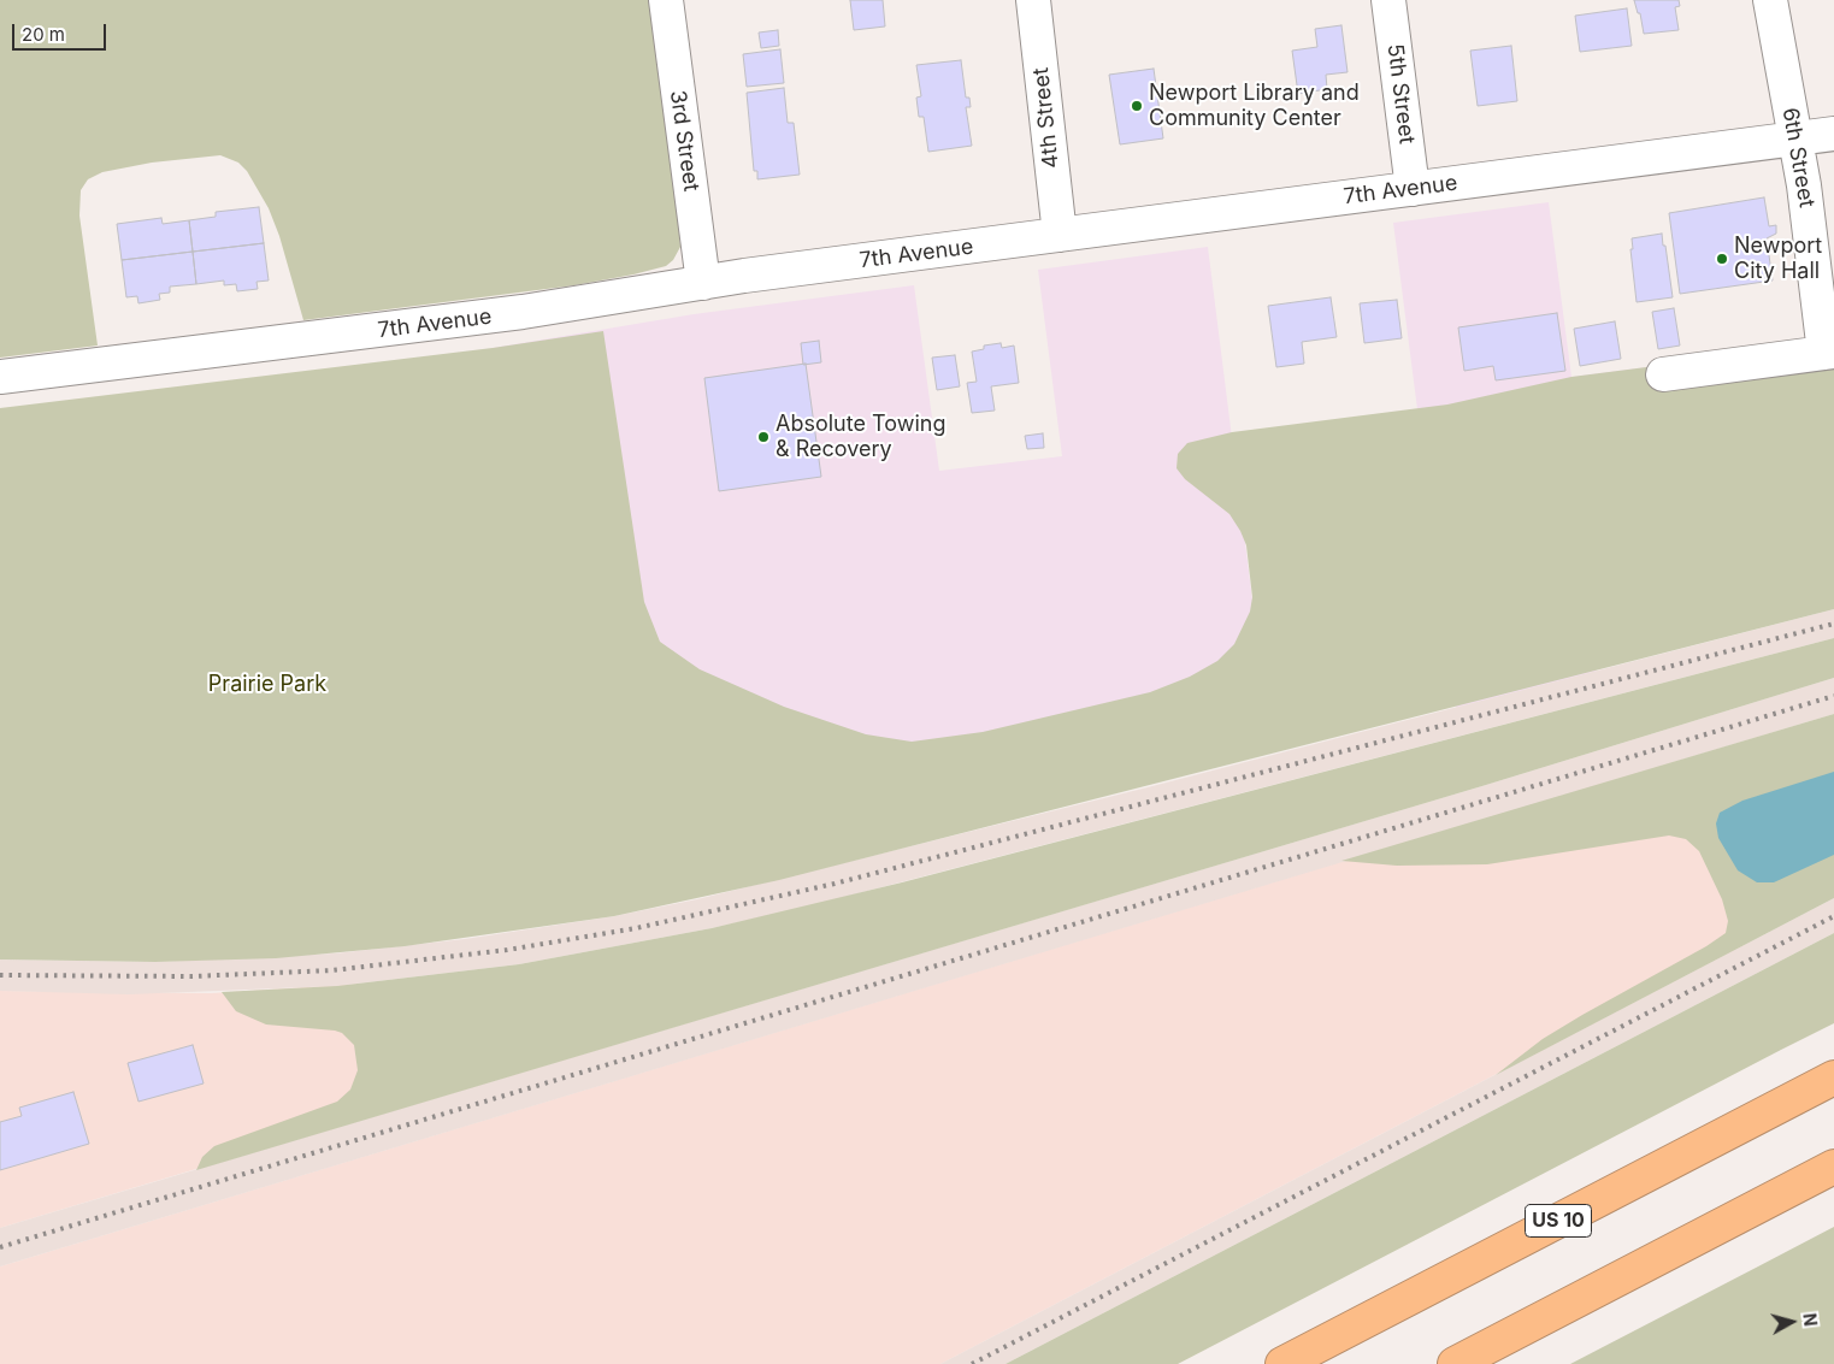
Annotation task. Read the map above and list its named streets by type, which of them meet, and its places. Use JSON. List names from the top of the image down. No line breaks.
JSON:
{"streets":{"highway":["US 10"],"street":["5th Street","4th Street","3rd Street","6th Street","7th Avenue"]},"crossings":[["5th Street","7th Avenue"],["4th Street","7th Avenue"],["3rd Street","7th Avenue"],["6th Street","7th Avenue"]],"parks":["Prairie Park"],"places":["Newport Library and Community Center","Newport City Hall","Absolute Towing & Recovery"],"scale_bar":"20 m","north":"right"}
